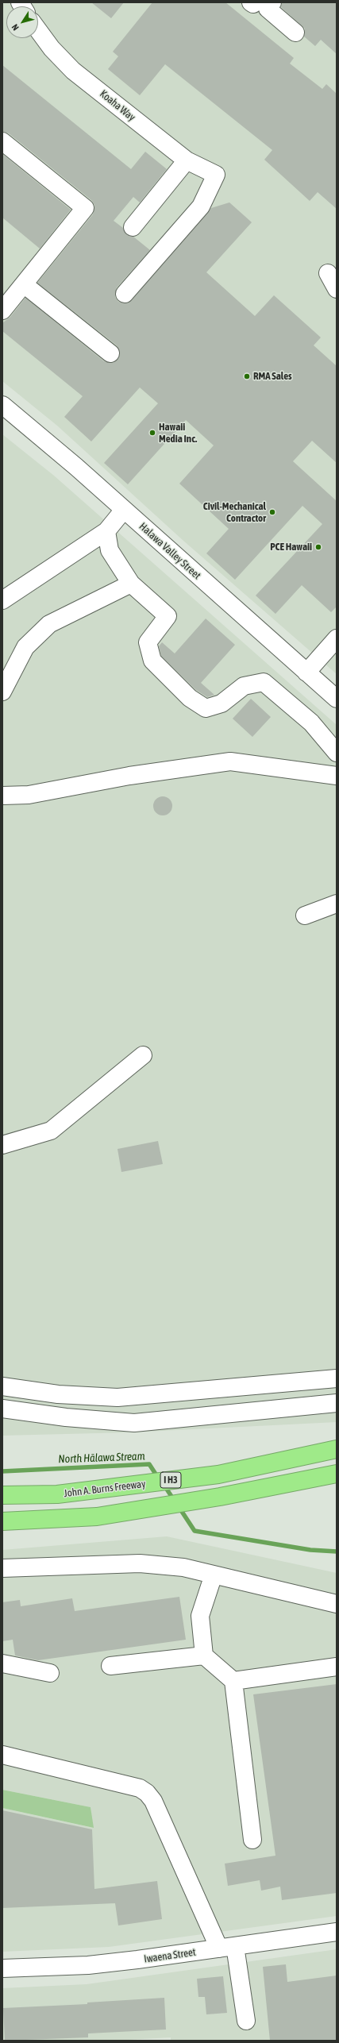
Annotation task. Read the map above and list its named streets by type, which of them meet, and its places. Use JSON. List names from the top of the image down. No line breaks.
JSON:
{"streets":{"highway":["I H3","John A. Burns Freeway"],"street":["Koaha Way","Halawa Valley Street","Iwaena Street"]},"water":["North Hālawa Stream"],"places":["RMA Sales","Hawaii Media Inc.","Civil-Mechanical Contractor","PCE Hawaii"],"north":"bottom left"}
